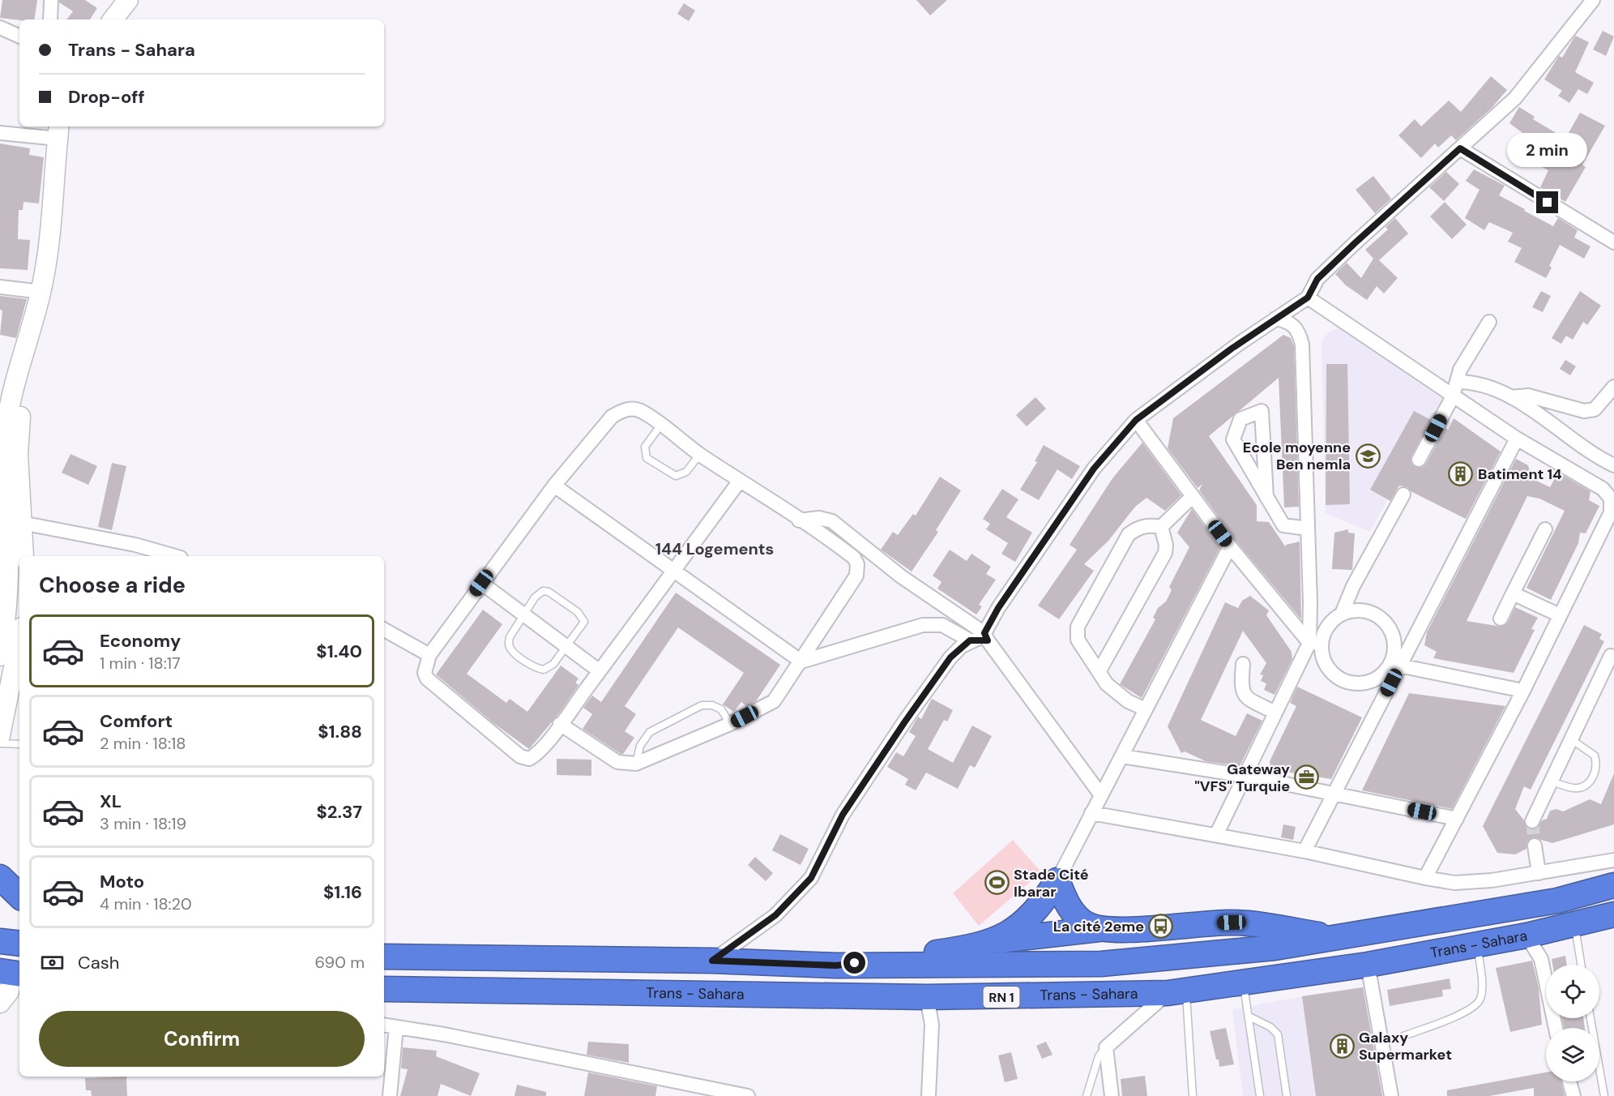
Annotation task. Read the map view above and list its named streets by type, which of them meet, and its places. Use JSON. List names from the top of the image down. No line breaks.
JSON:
{"streets":{"highway":["Trans - Sahara","RN 1"]},"districts":["144 Logements"],"places":{"school or university":["Ecole moyenne Ben nemla"],"building":["Batiment 14","Galaxy Supermarket"],"office":["Gateway \"VFS\" Turquie"],"sports":["Stade Cité Ibarar"],"bus stop":["La cité 2eme"]},"page":{"banner":["Trans - Sahara","Drop-off"],"bubble":"2 min","heading":"Choose a ride","list":[{"name":"Economy","note":"1 min · 18:17","value":"$1.40"},{"name":"Comfort","note":"2 min · 18:18","value":"$1.88"},{"name":"XL","note":"3 min · 18:19","value":"$2.37"},{"name":"Moto","note":"4 min · 18:20","value":"$1.16"}],"pay":["Cash","690 m"],"buttons":"Confirm"}}
